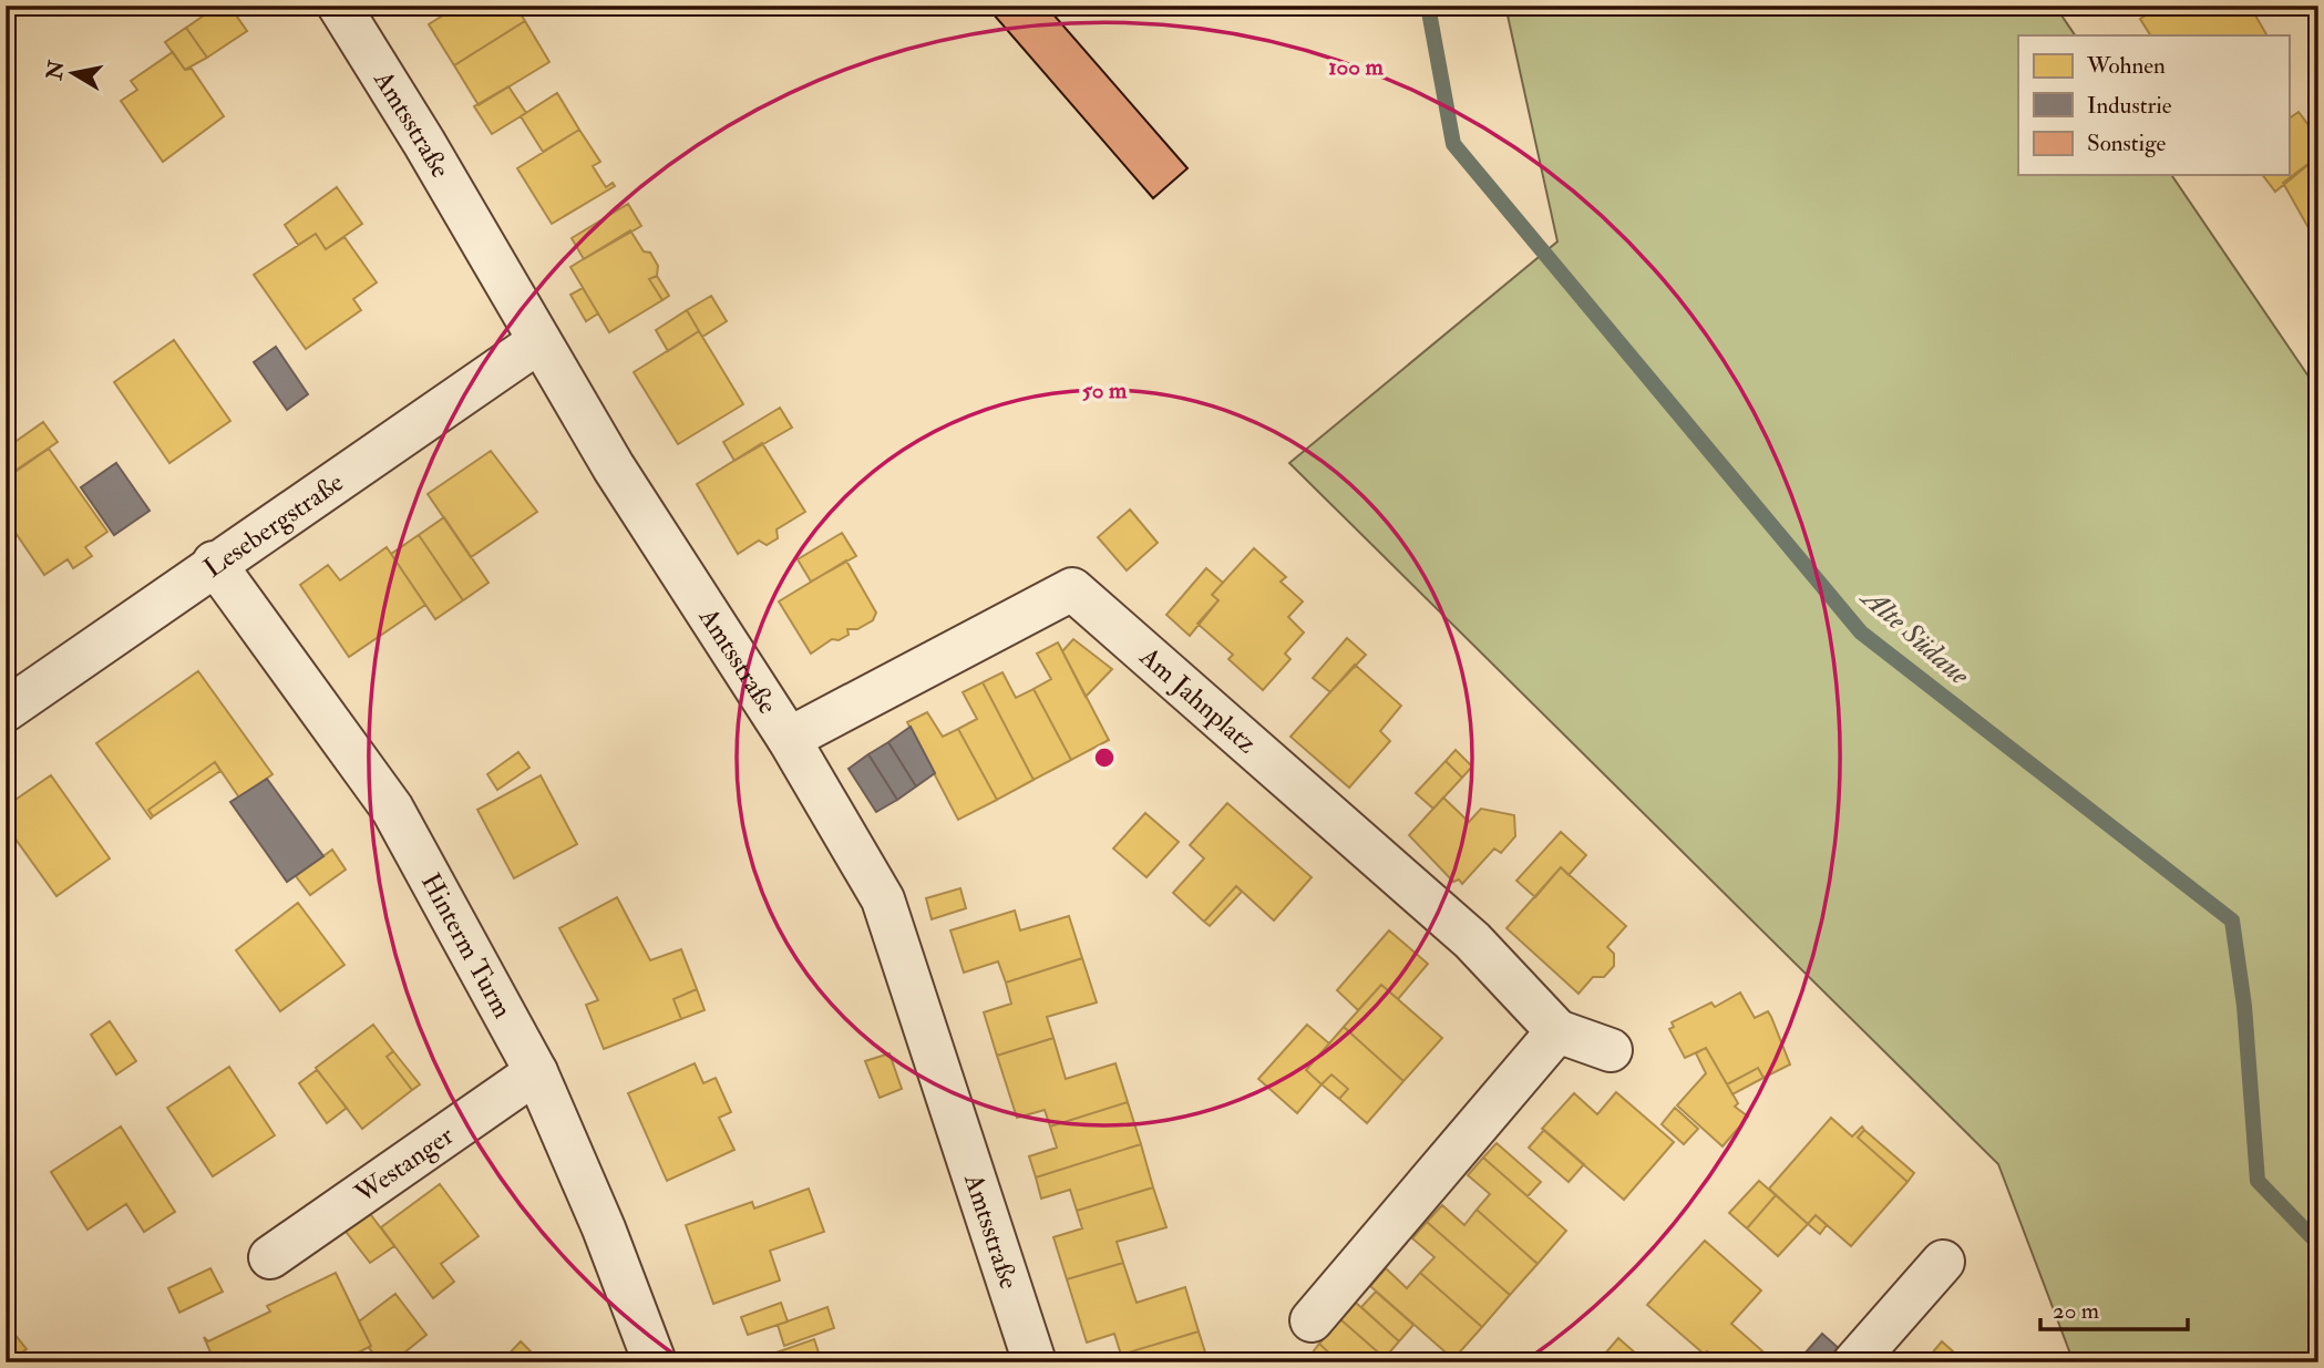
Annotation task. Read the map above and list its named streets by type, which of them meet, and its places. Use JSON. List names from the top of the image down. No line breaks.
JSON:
{"streets":{"street":["Amtsstraße","Lesebergstraße","Am Jahnplatz","Hinterm Turm","Westanger"]},"crossings":[["Amtsstraße","Lesebergstraße"],["Amtsstraße","Am Jahnplatz"],["Lesebergstraße","Hinterm Turm"],["Hinterm Turm","Westanger"]],"water":["Alte Südaue"],"legend":["Wohnen","Industrie","Sonstige"],"scale_bar":"20 m","north":"left","rings":["100 m","50 m"]}
